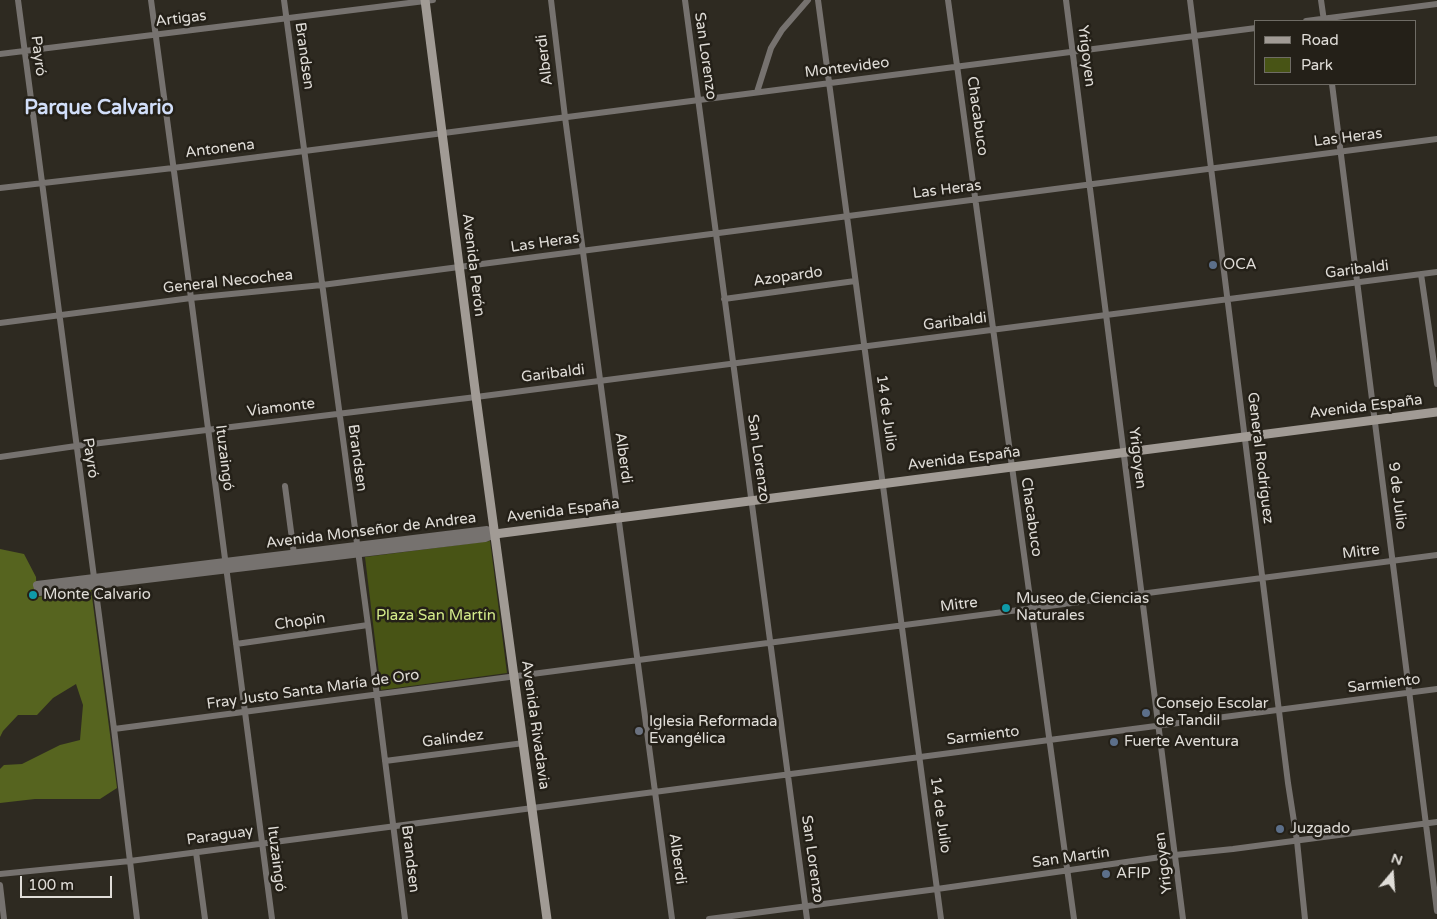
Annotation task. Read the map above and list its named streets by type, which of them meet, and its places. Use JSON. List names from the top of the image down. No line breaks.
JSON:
{"streets":{"main road":["Avenida Perón","Avenida España","Avenida Rivadavia"],"street":["Artigas","Payró","Brandsen","San Lorenzo","Yrigoyen","Alberdi","Montevideo","Chacabuco","Las Heras","Antonena","Garibaldi","Azopardo","General Necochea","Viamonte","14 de Julio","Ituzaingó","General Rodríguez","9 de Julio","Avenida Monseñor de Andrea","Mitre","Chopin","Sarmiento","Fray Justo Santa María de Oro","Galíndez","Paraguay","San Martín"]},"crossings":[["Artigas","Payró"],["Artigas","Brandsen"],["Artigas","Avenida Perón"],["Artigas","Ituzaingó"],["Payró","Antonena"],["Payró","General Necochea"],["Payró","Viamonte"],["Payró","Avenida Monseñor de Andrea"],["Payró","Fray Justo Santa María de Oro"],["Payró","Paraguay"],["Brandsen","Antonena"],["Brandsen","General Necochea"],["Brandsen","Viamonte"],["Brandsen","Avenida Monseñor de Andrea"],["Brandsen","Chopin"],["Brandsen","Fray Justo Santa María de Oro"],["Brandsen","Galíndez"],["Brandsen","Paraguay"],["San Lorenzo","Montevideo"],["San Lorenzo","Las Heras"],["San Lorenzo","Garibaldi"],["San Lorenzo","Azopardo"],["San Lorenzo","Avenida España"],["San Lorenzo","Mitre"],["San Lorenzo","Sarmiento"],["San Lorenzo","San Martín"],["Yrigoyen","Montevideo"],["Yrigoyen","Las Heras"],["Yrigoyen","Garibaldi"],["Yrigoyen","Avenida España"],["Yrigoyen","Mitre"],["Yrigoyen","Sarmiento"],["Yrigoyen","San Martín"],["Alberdi","Montevideo"],["Alberdi","Las Heras"],["Alberdi","Garibaldi"],["Alberdi","Avenida España"],["Alberdi","Mitre"],["Alberdi","Sarmiento"],["Montevideo","Chacabuco"],["Montevideo","Antonena"],["Montevideo","Avenida Perón"],["Montevideo","14 de Julio"],["Montevideo","General Rodríguez"],["Chacabuco","Las Heras"],["Chacabuco","Garibaldi"],["Chacabuco","Avenida España"],["Chacabuco","Mitre"],["Chacabuco","Sarmiento"],["Chacabuco","San Martín"],["Las Heras","Avenida Perón"],["Las Heras","General Necochea"],["Las Heras","14 de Julio"],["Las Heras","General Rodríguez"],["Las Heras","9 de Julio"],["Antonena","Avenida Perón"],["Antonena","Ituzaingó"],["Avenida Perón","Garibaldi"],["Avenida Perón","General Necochea"],["Avenida Perón","Avenida España"],["Avenida Perón","Viamonte"],["Avenida Perón","Avenida Monseñor de Andrea"],["Avenida Perón","Avenida Rivadavia"],["Garibaldi","Viamonte"],["Garibaldi","14 de Julio"],["Garibaldi","General Rodríguez"],["Garibaldi","9 de Julio"],["Azopardo","14 de Julio"],["General Necochea","Ituzaingó"],["Avenida España","14 de Julio"],["Avenida España","General Rodríguez"],["Avenida España","9 de Julio"],["Avenida España","Avenida Monseñor de Andrea"],["Avenida España","Avenida Rivadavia"],["Viamonte","Ituzaingó"],["14 de Julio","Mitre"],["14 de Julio","Sarmiento"],["14 de Julio","San Martín"],["Ituzaingó","Avenida Monseñor de Andrea"],["Ituzaingó","Chopin"],["Ituzaingó","Fray Justo Santa María de Oro"],["Ituzaingó","Paraguay"],["General Rodríguez","Mitre"],["General Rodríguez","Sarmiento"],["General Rodríguez","San Martín"],["9 de Julio","Mitre"],["9 de Julio","Sarmiento"],["9 de Julio","San Martín"],["Avenida Monseñor de Andrea","Avenida Rivadavia"],["Mitre","Fray Justo Santa María de Oro"],["Mitre","Avenida Rivadavia"],["Sarmiento","Avenida Rivadavia"],["Sarmiento","Paraguay"],["Fray Justo Santa María de Oro","Avenida Rivadavia"],["Avenida Rivadavia","Galíndez"],["Avenida Rivadavia","Paraguay"]],"districts":["Parque Calvario"],"parks":["Plaza San Martín"],"places":["OCA","Monte Calvario","Museo de Ciencias Naturales","Consejo Escolar de Tandil","Iglesia Reformada Evangélica","Fuerte Aventura","Juzgado","AFIP"],"legend":["Road","Park"],"scale_bar":"100 m","north":"top"}
